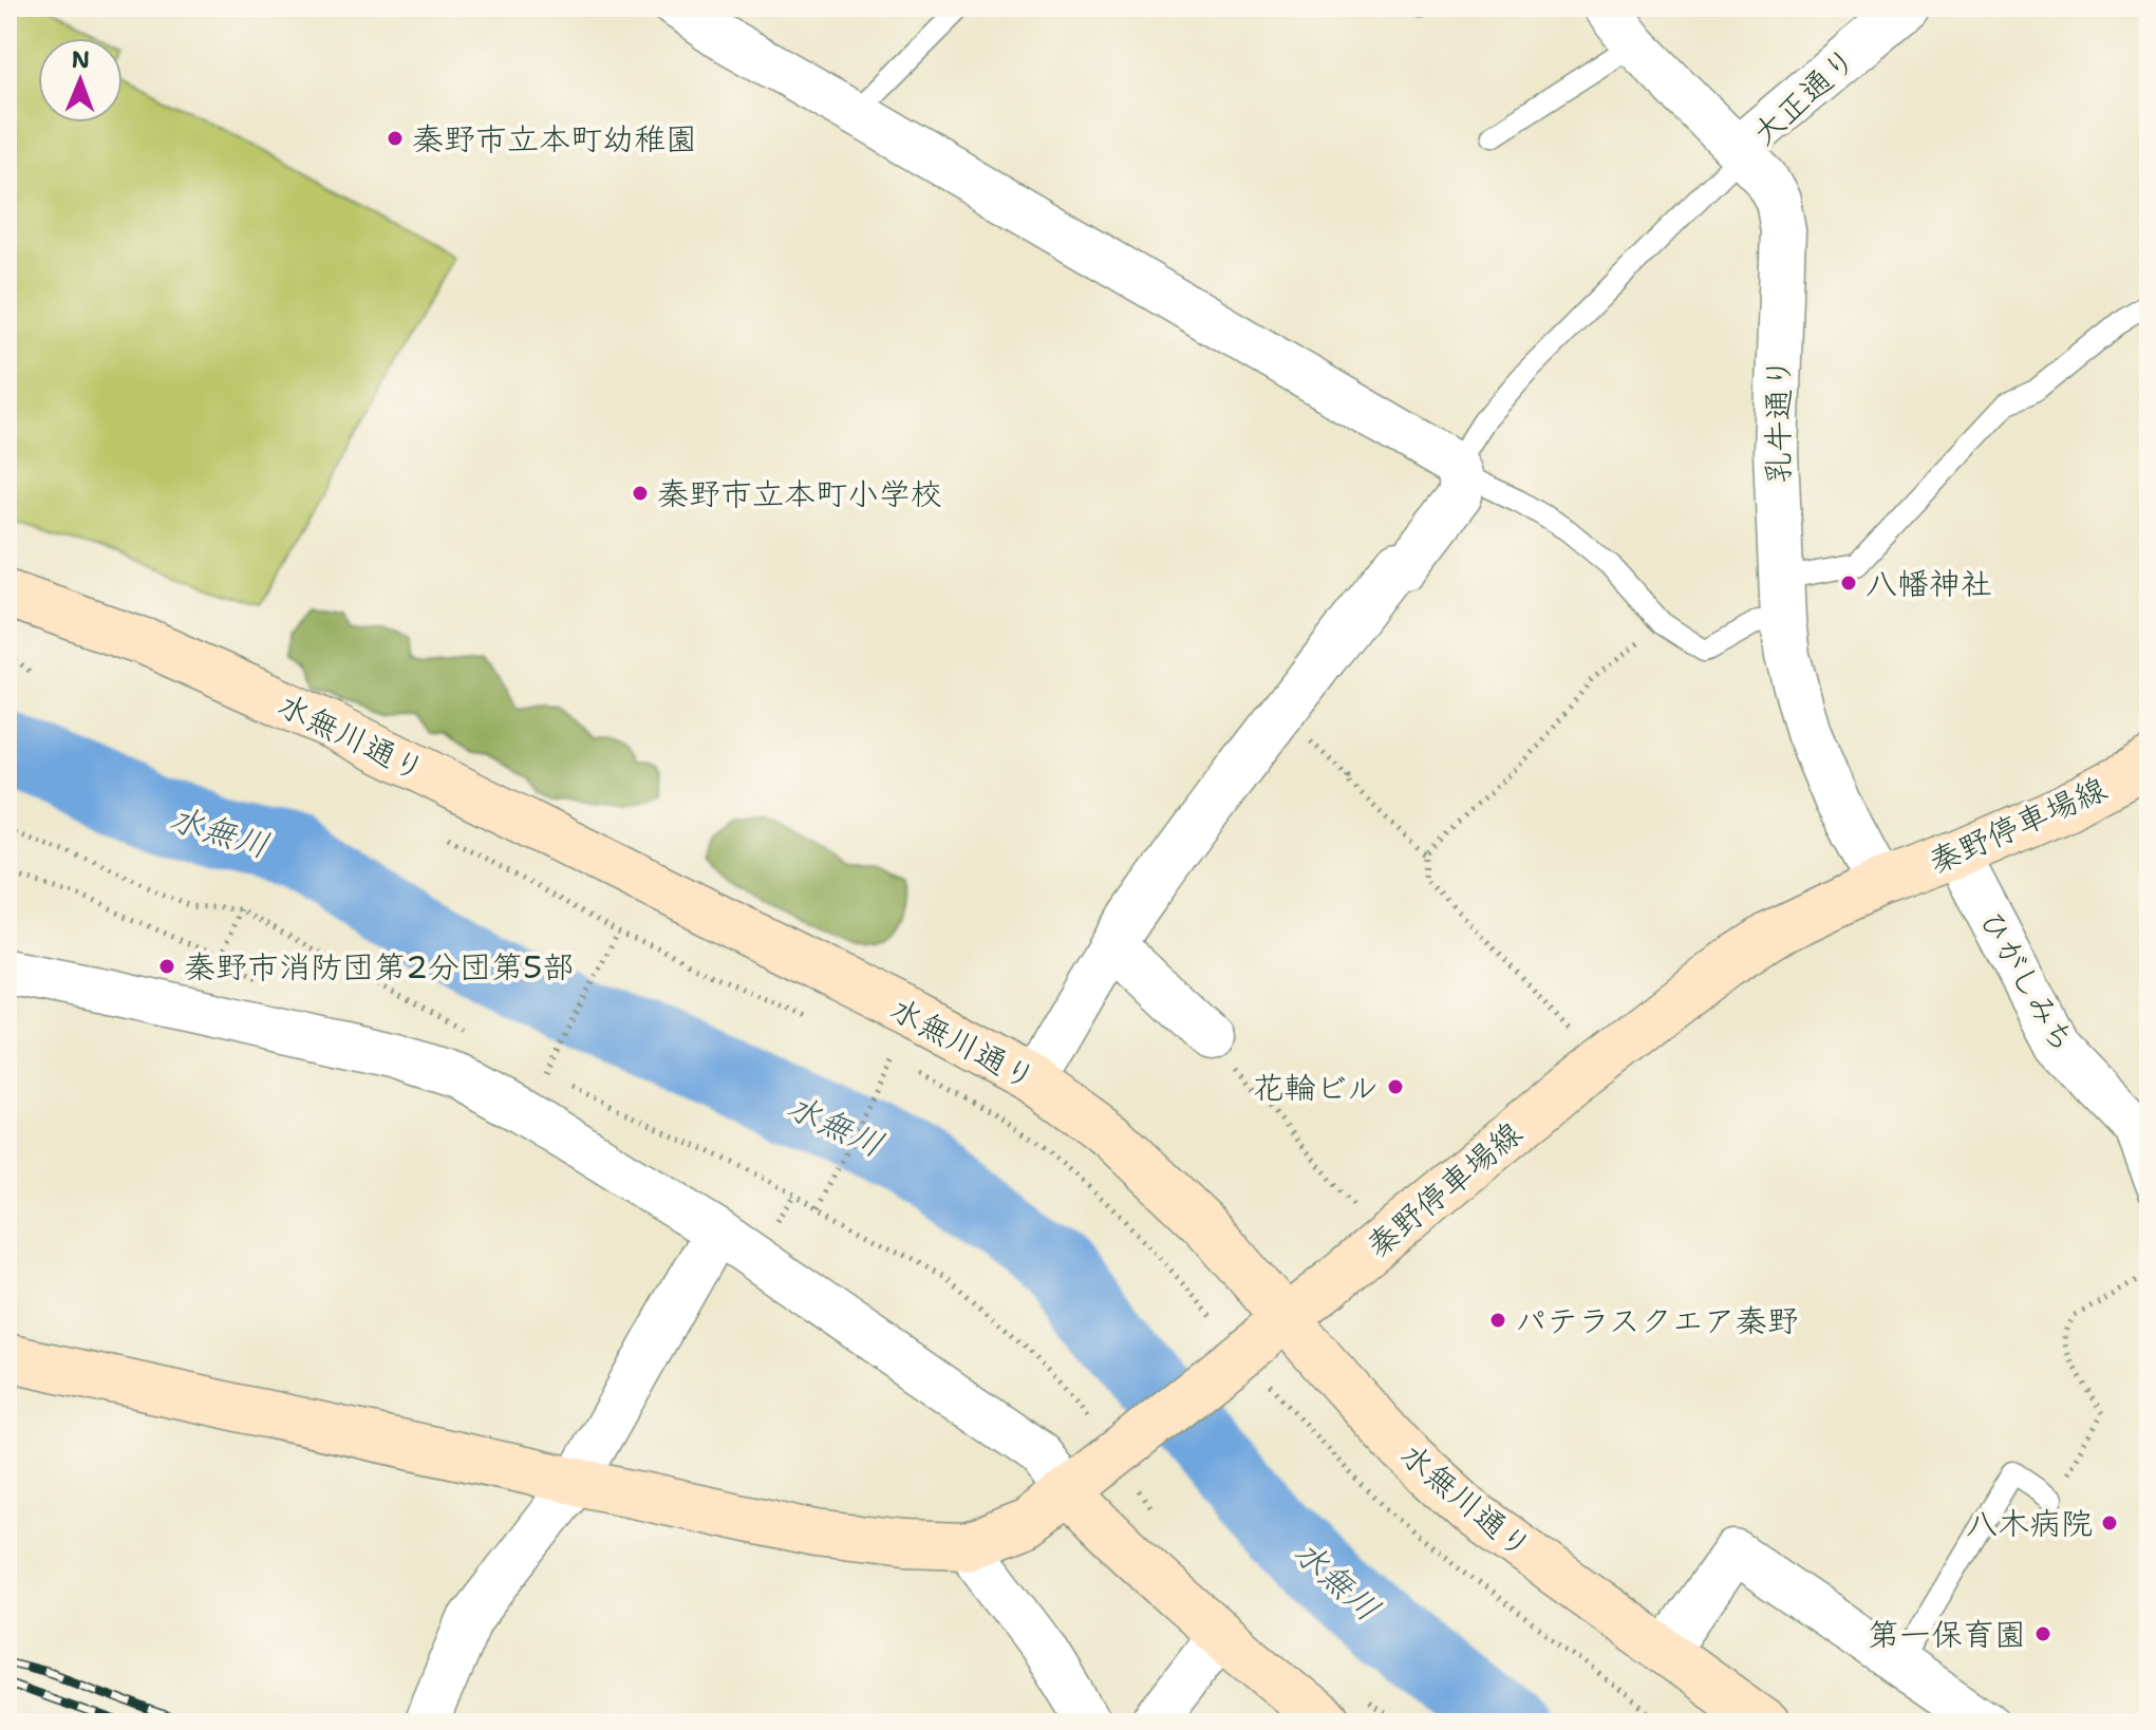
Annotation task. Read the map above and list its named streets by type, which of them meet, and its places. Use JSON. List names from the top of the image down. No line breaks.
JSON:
{"streets":{"street":["大正通り","乳牛通り","水無川通り","秦野停車場線","ひがしみち"]},"crossings":[["大正通り","乳牛通り"],["乳牛通り","秦野停車場線"],["水無川通り","秦野停車場線"],["秦野停車場線","ひがしみち"]],"water":["水無川"],"places":["秦野市立本町幼稚園","秦野市立本町小学校","八幡神社","秦野市消防団第2分団第5部","花輪ビル","パテラスクエア秦野","八木病院","第一保育園"],"north":"top"}
